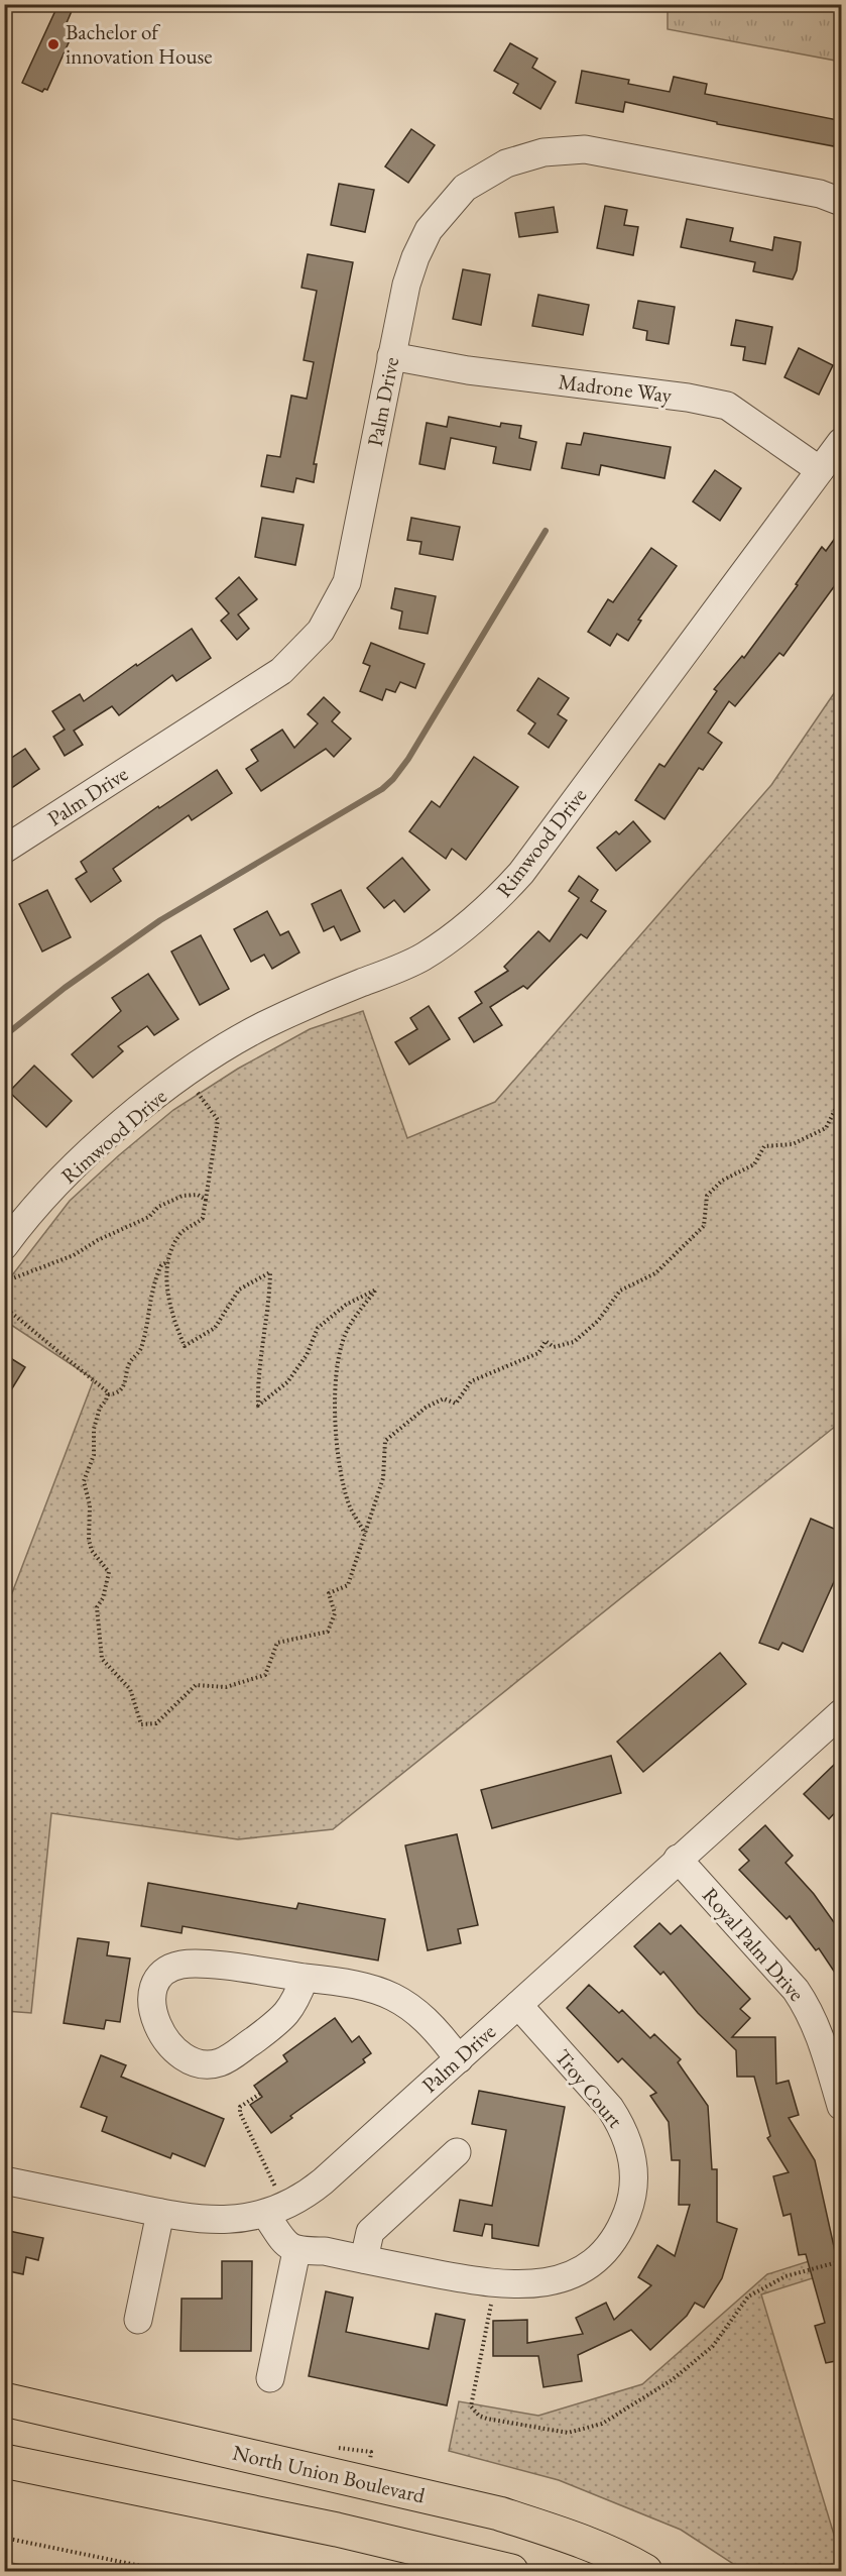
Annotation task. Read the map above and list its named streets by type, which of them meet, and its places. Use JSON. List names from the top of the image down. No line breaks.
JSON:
{"streets":{"main road":["North Union Boulevard"],"street":["Madrone Way","Palm Drive","Rimwood Drive","Royal Palm Drive","Troy Court"]},"crossings":[["Madrone Way","Palm Drive"],["Madrone Way","Rimwood Drive"],["Palm Drive","Royal Palm Drive"],["Palm Drive","Troy Court"]],"places":["Bachelor of innovation House"]}
